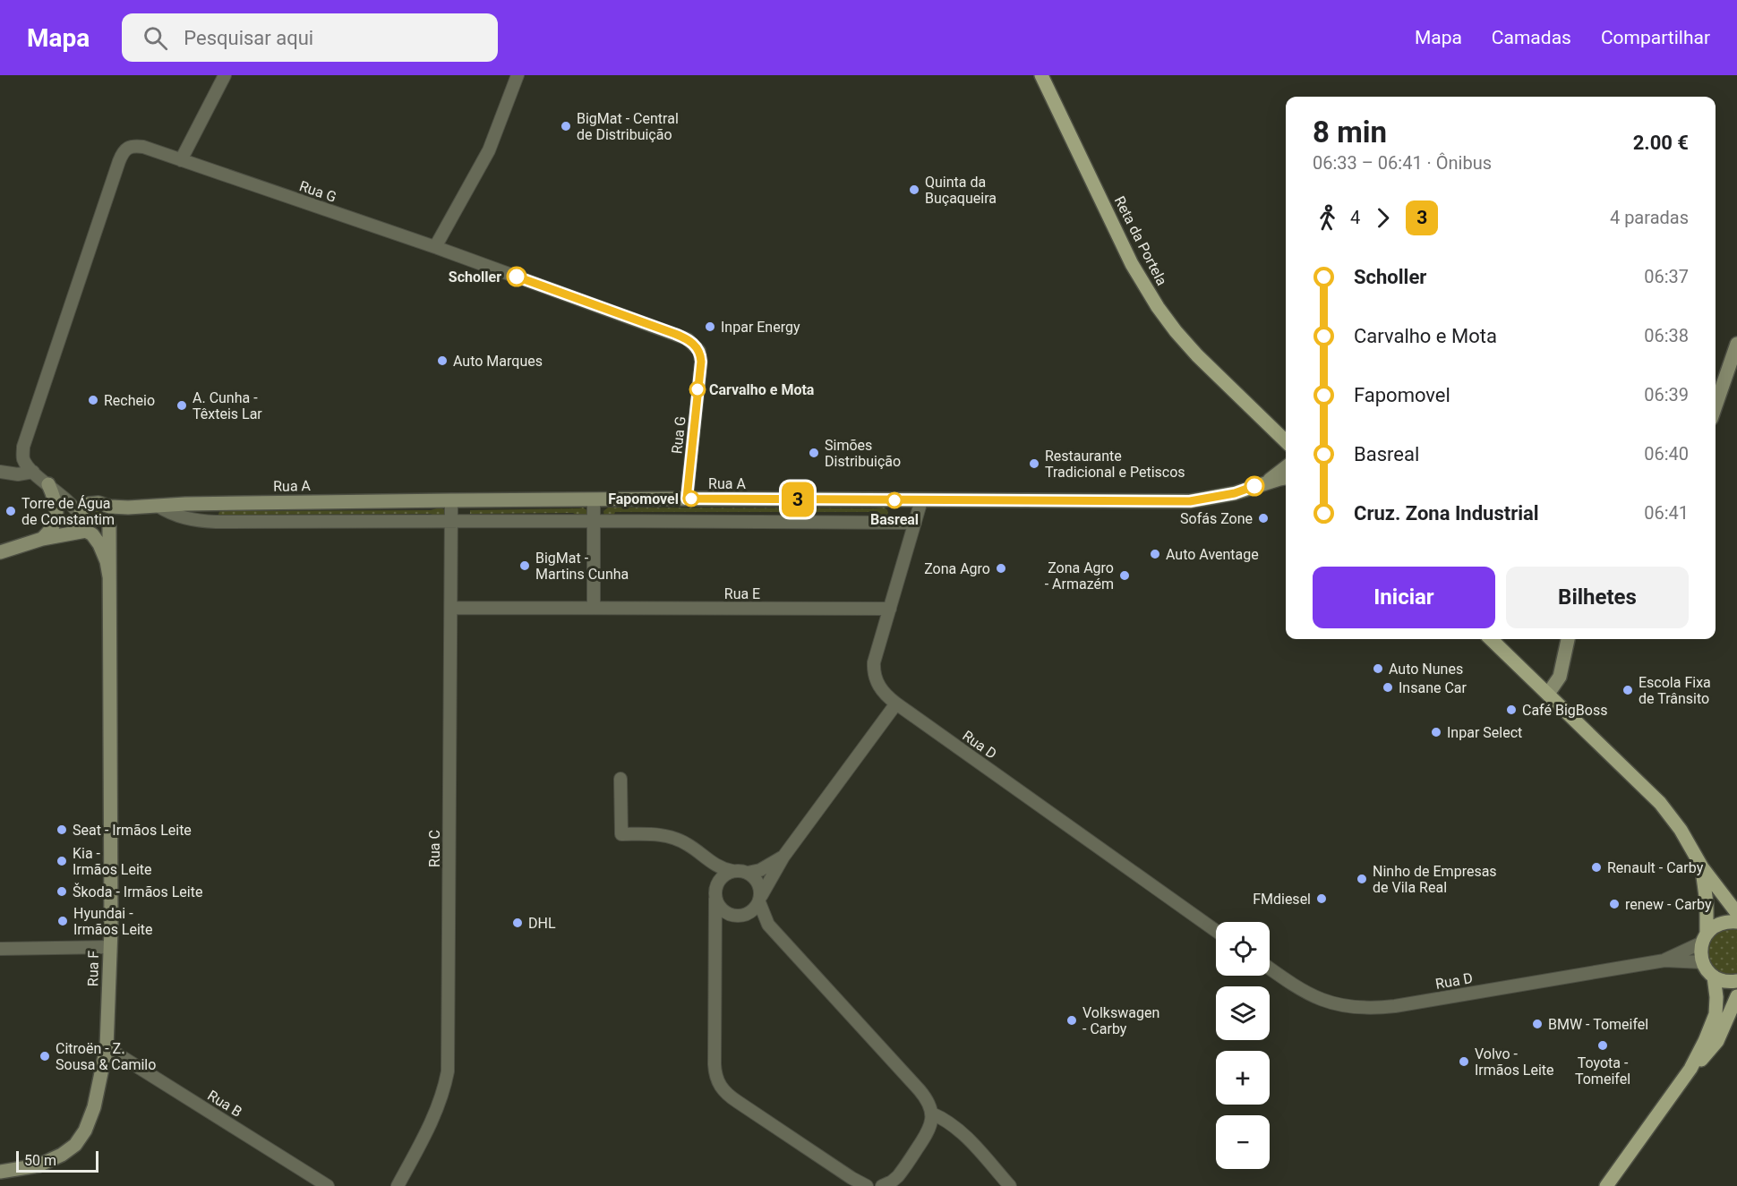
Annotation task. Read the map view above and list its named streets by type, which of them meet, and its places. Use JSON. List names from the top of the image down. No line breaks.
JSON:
{"streets":{"main road":["Reta da Portela"],"street":["Rua G","Rua A","Rua E","Rua D","Rua C","Rua F","Rua B"]},"crossings":[["Rua G","Rua A"],["Rua A","Rua D"],["Rua A","Rua C"],["Rua E","Rua D"],["Rua E","Rua C"],["Rua F","Rua B"]],"places":["BigMat - Central de Distribuição","Quinta da Buçaqueira","Scholler","Inpar Energy","Auto Marques","Carvalho e Mota","Recheio","A. Cunha - Têxteis Lar","Simões Distribuição","Restaurante Tradicional e Petiscos","Fapomovel","Basreal","Torre de Água de Constantim","Sofás Zone","Auto Aventage","BigMat - Martins Cunha","Zona Agro","Zona Agro - Armazém","Auto Nunes","Insane Car","Escola Fixa de Trânsito","Café BigBoss","Inpar Select","Seat - Irmãos Leite","Kia - Irmãos Leite","Renault - Carby","Ninho de Empresas de Vila Real","Škoda - Irmãos Leite","FMdiesel","renew - Carby","Hyundai - Irmãos Leite","DHL","Volkswagen - Carby","BMW - Tomeifel","Toyota - Tomeifel","Citroën - Z. Sousa & Camilo","Volvo - Irmãos Leite"],"lines":["bus line 3"],"scale_bar":"50 m","page":{"header":"Mapa","search":"Pesquisar aqui","nav":["Mapa","Camadas","Compartilhar"],"on_map":"3","heading":["8 min","06:33 – 06:41 · Ônibus","2.00 €"],"legs":["4","3","4 paradas"],"list":[{"name":"Scholler","value":"06:37"},{"name":"Carvalho e Mota","value":"06:38"},{"name":"Fapomovel","value":"06:39"},{"name":"Basreal","value":"06:40"},{"name":"Cruz. Zona Industrial","value":"06:41"}],"buttons":["Iniciar","Bilhetes"],"map_buttons":["+","−"],"scale":"50 m"}}
